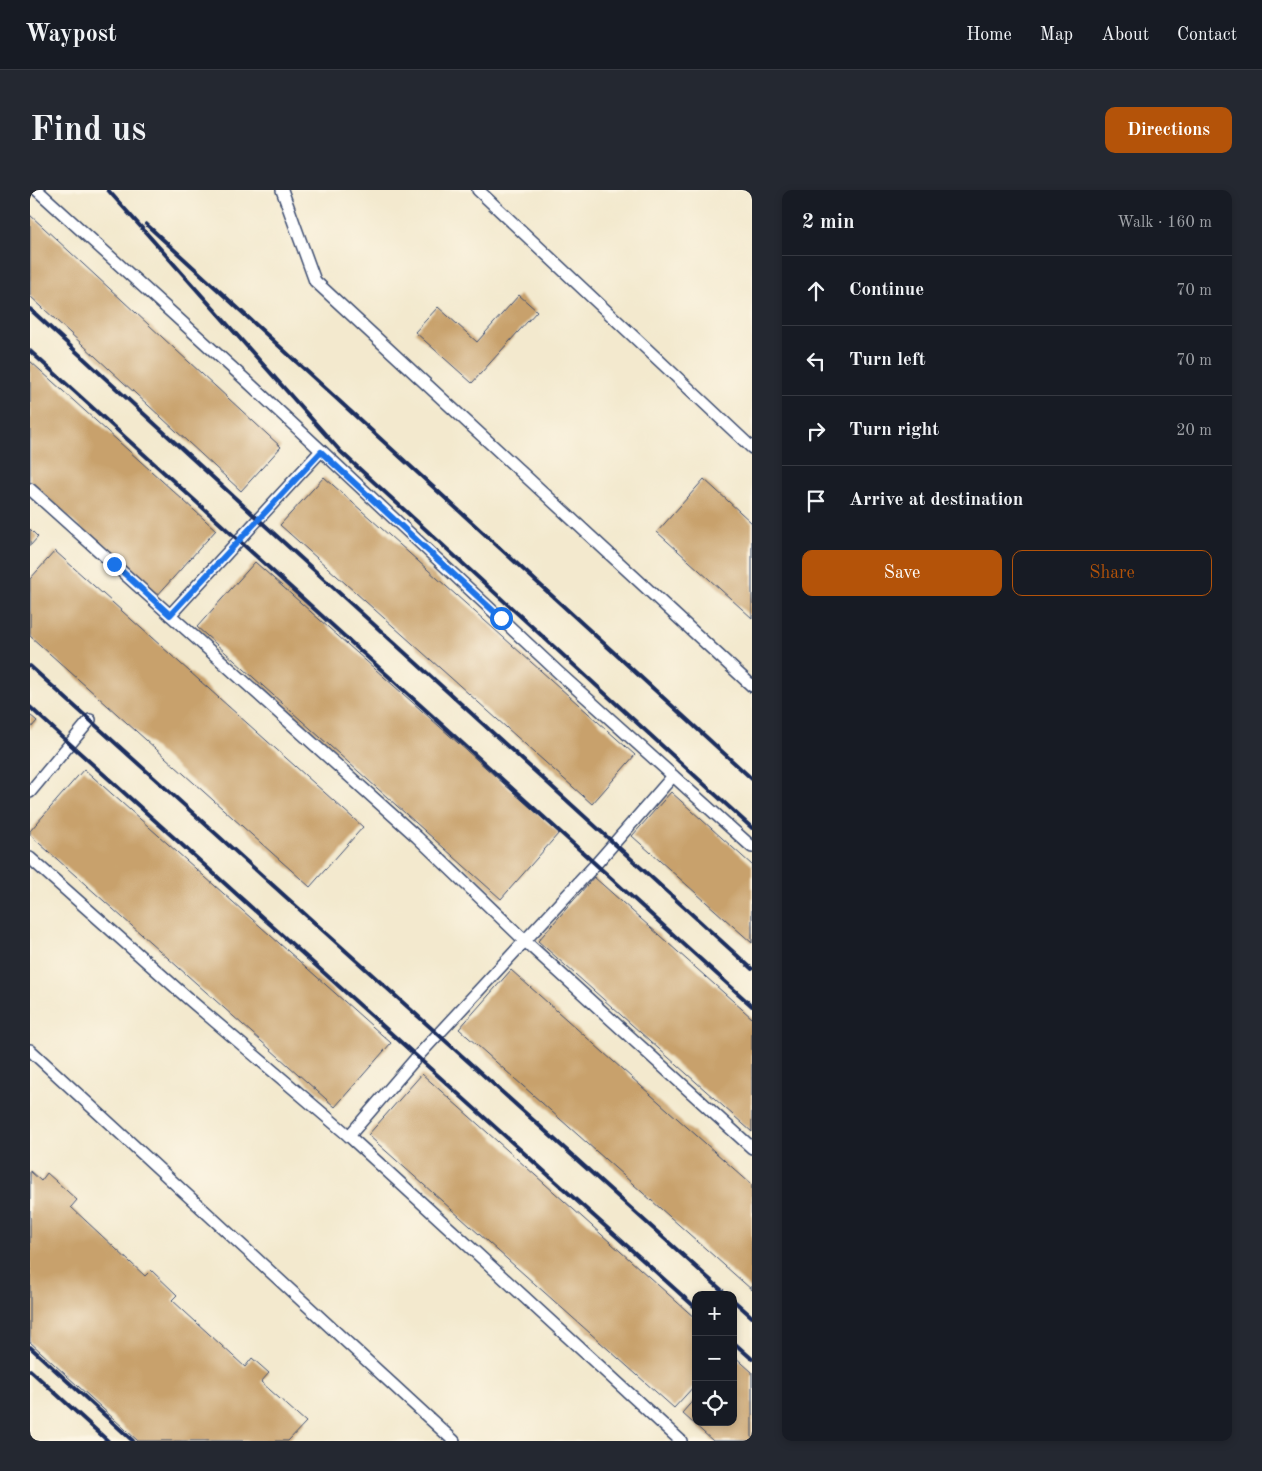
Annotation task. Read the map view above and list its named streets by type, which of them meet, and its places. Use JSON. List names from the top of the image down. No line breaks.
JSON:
{"page":{"header":"Waypost","nav":["Home","Map","About","Contact"],"buttons":["Directions",["Save","Share"]],"title":"Find us","heading":["2 min","Walk · 160 m"],"list":[["Continue","70 m"],["Turn left","70 m"],["Turn right","20 m"],"Arrive at destination"],"map_buttons":["+","−"]}}
